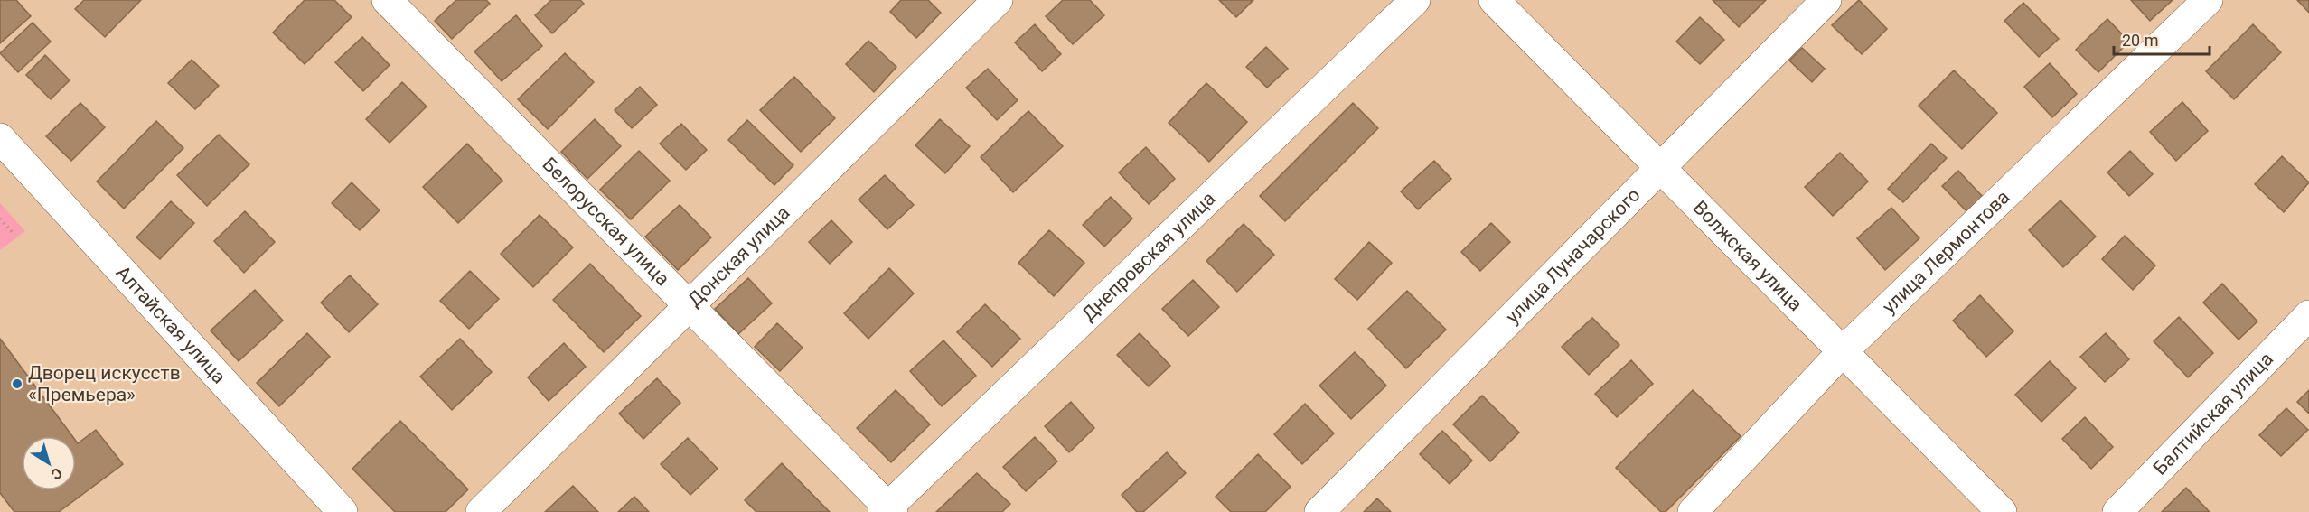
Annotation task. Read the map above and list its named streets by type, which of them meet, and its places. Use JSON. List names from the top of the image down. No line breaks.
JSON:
{"streets":{"street":["Белорусская улица","улица Лермонтова","Днепровская улица","Донская улица","улица Луначарского","Волжская улица","Алтайская улица","Балтийская улица"]},"crossings":[["Белорусская улица","Днепровская улица"],["Белорусская улица","Донская улица"],["улица Лермонтова","Волжская улица"],["улица Луначарского","Волжская улица"]],"places":["Дворец искусств «Премьера»"],"scale_bar":"20 m","north":"bottom right"}
